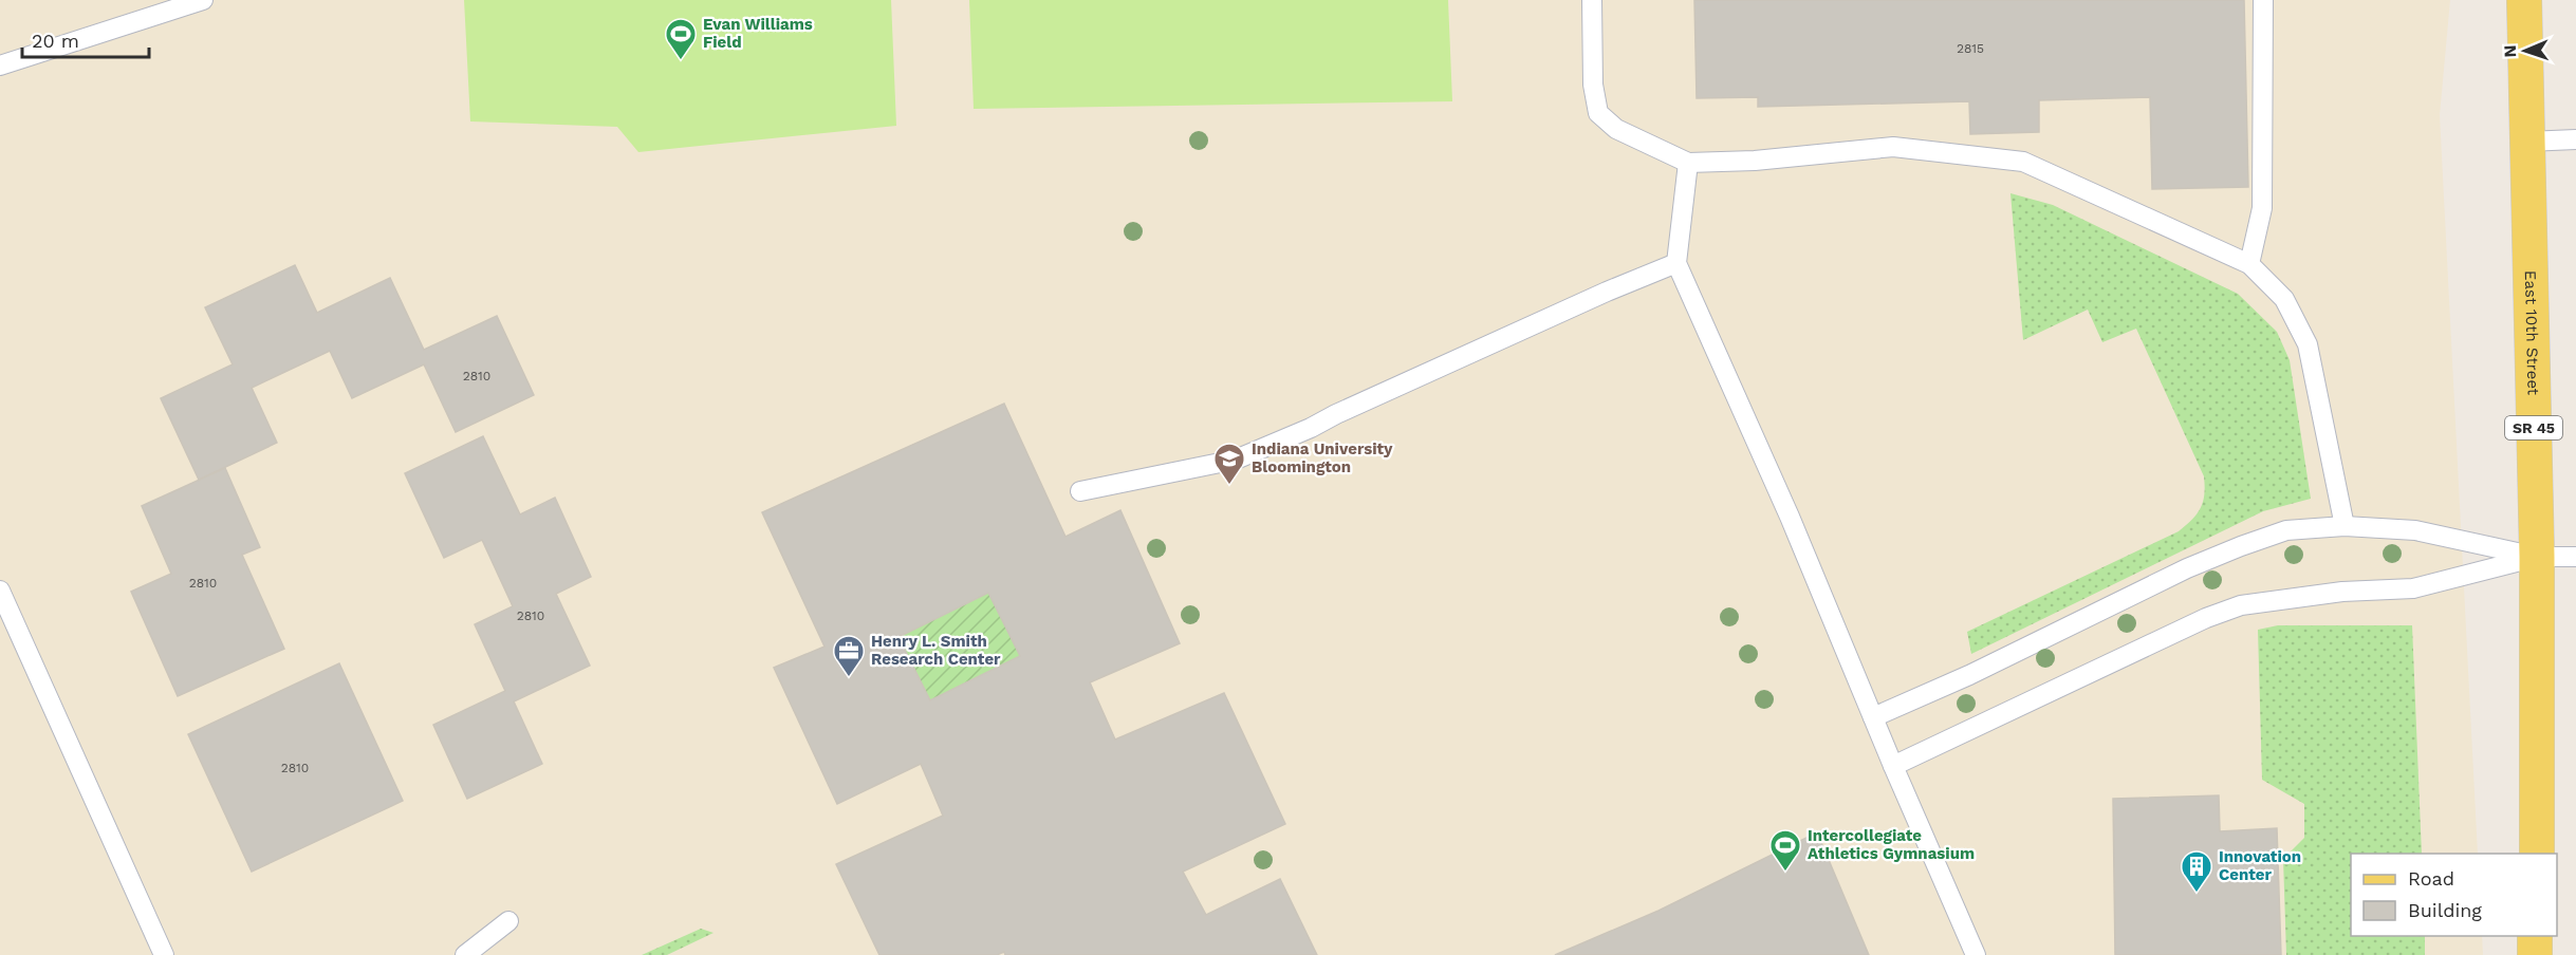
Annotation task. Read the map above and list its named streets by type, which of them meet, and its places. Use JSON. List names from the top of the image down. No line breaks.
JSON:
{"streets":{"main road":["East 10th Street","SR 45"]},"places":{"sports":["Evan Williams Field","Intercollegiate Athletics Gymnasium"],"school or university":["Indiana University Bloomington"],"office":["Henry L. Smith Research Center"],"building":["Innovation Center"]},"house_numbers":["2815","2810","2810","2810","2810"],"legend":["Road","Building"],"scale_bar":"20 m","north":"left"}
